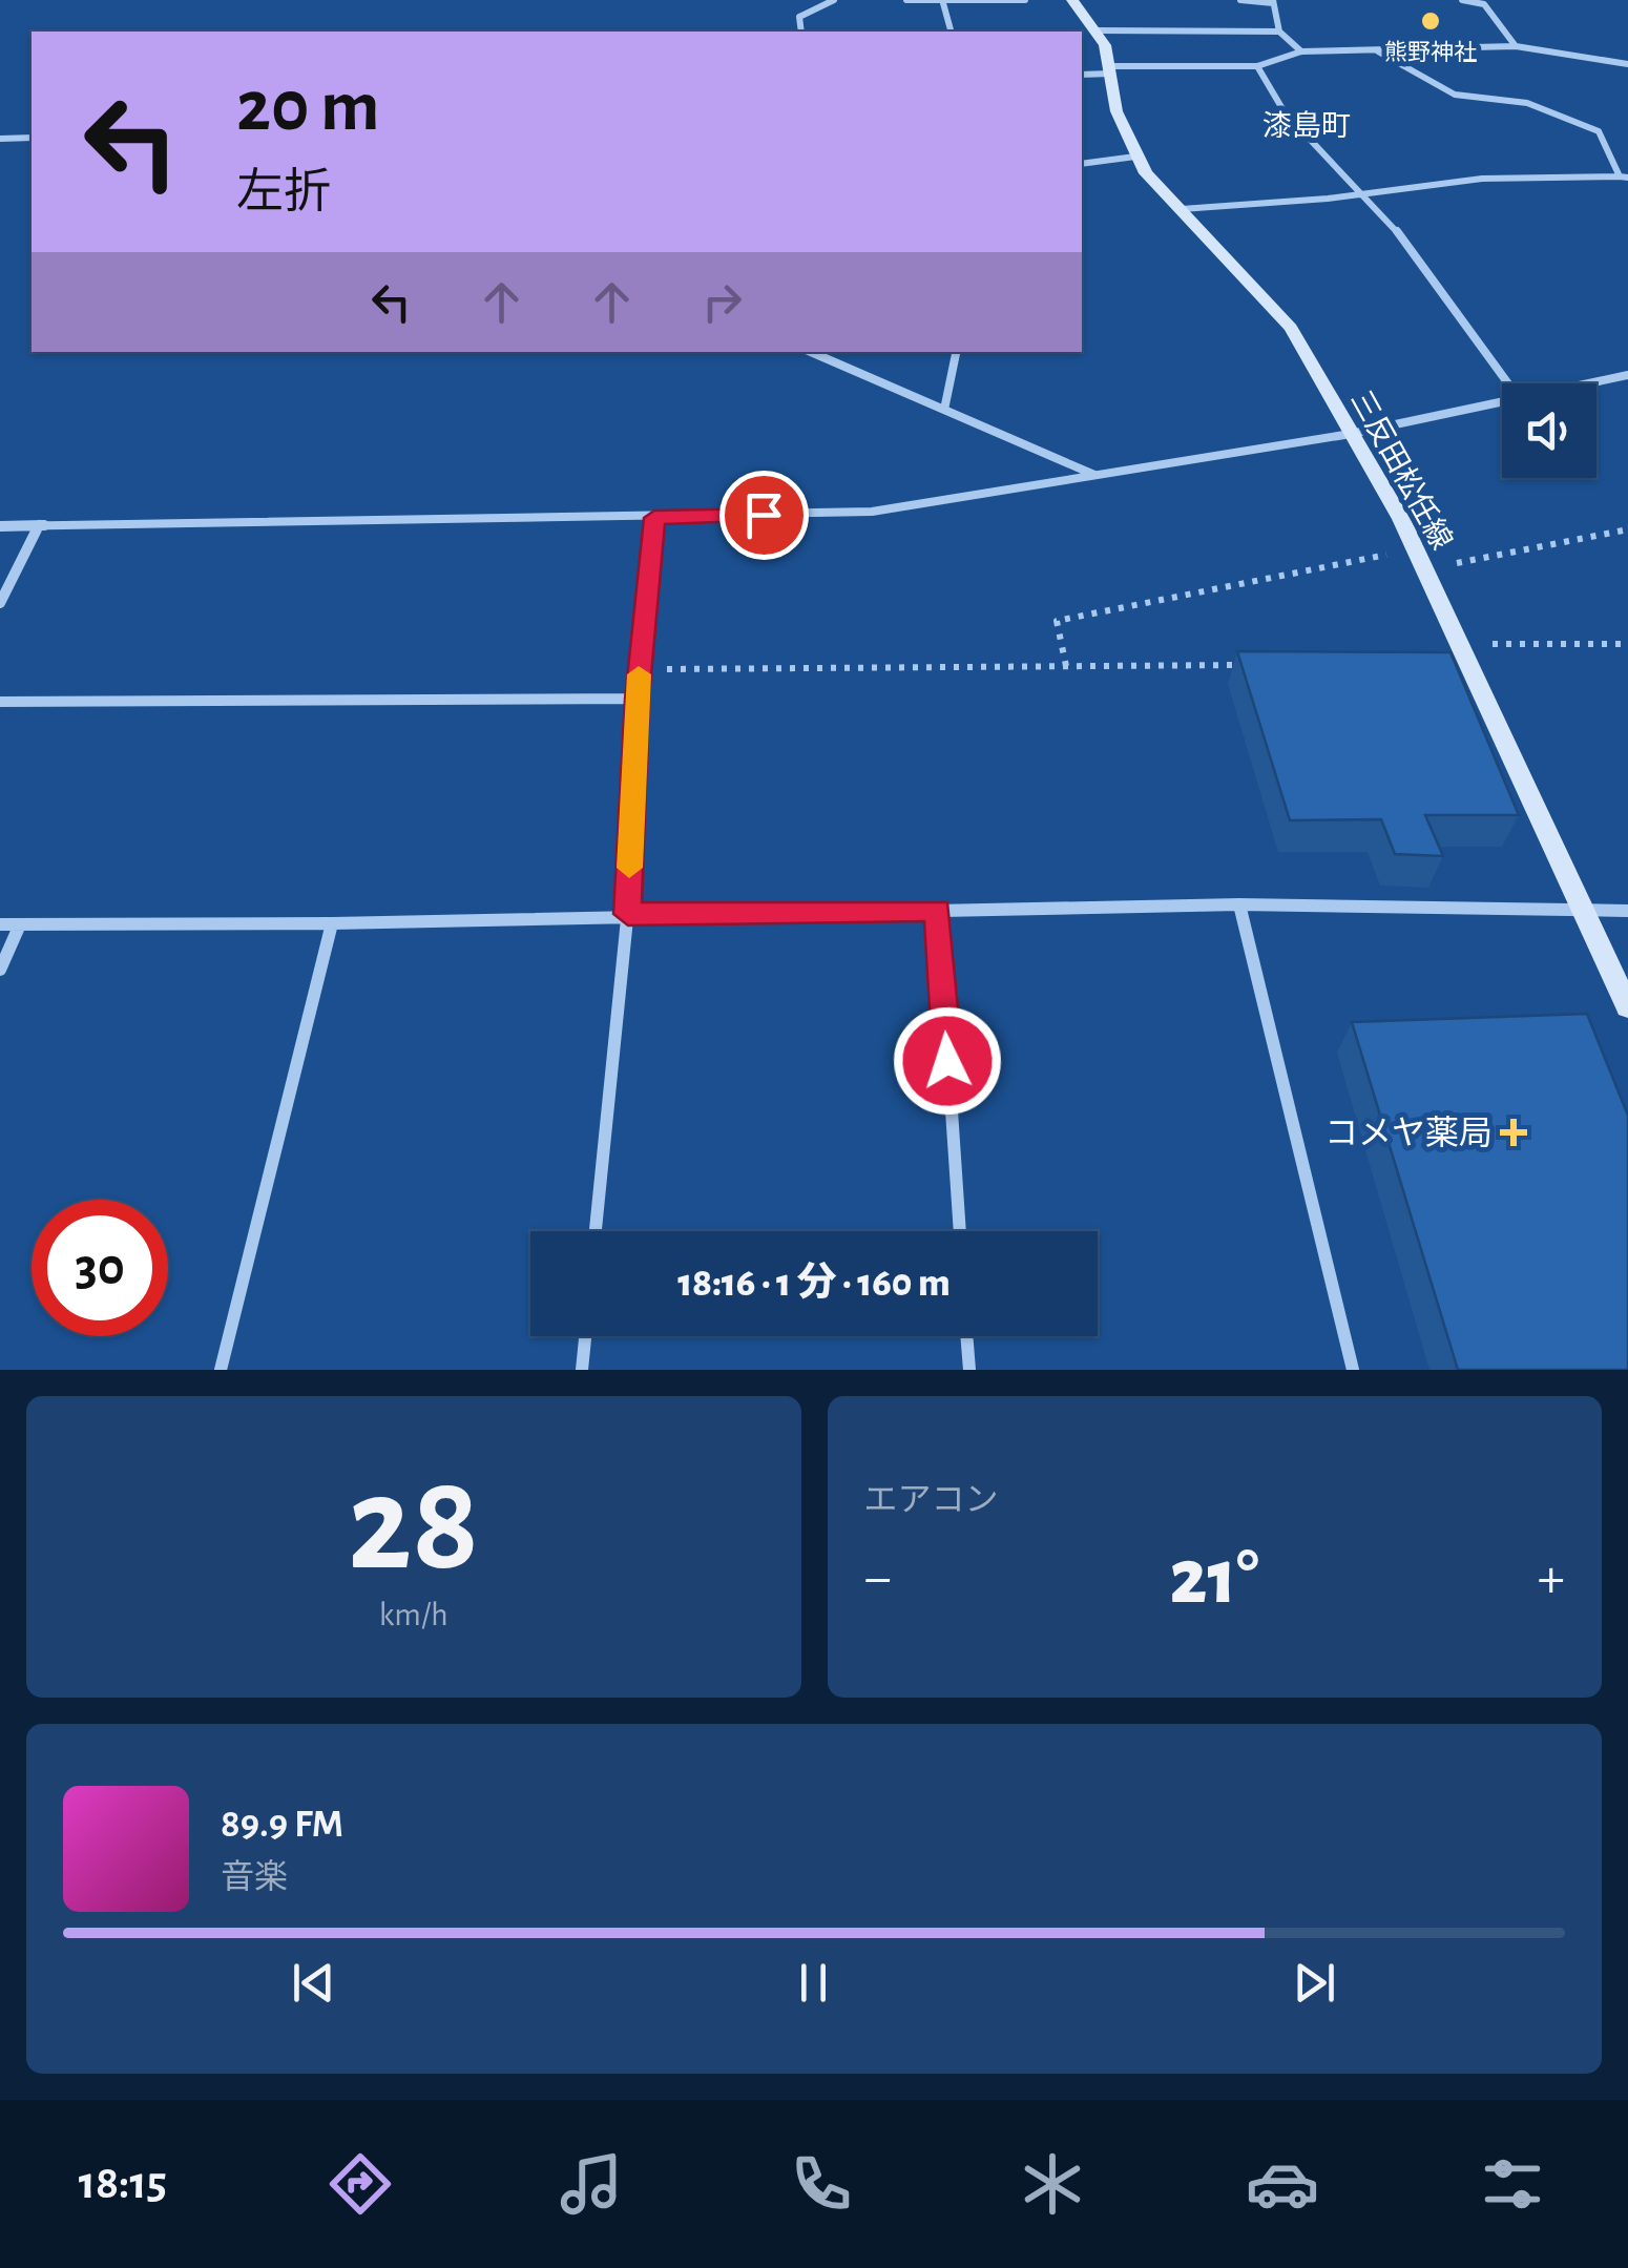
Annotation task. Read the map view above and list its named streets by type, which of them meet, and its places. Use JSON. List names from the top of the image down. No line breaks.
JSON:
{"streets":{"main road":["三反田松任線"]},"districts":["漆島町"],"places":{"other":["熊野神社"],"health":["コメヤ薬局"]},"page":{"turn":["20 m","左折"],"limit":"30","trip":"18:16 · 1 分 · 160 m","tile":[["28","km/h"],"エアコン"],"heat":["−","21°","+"],"song":["89.9 FM","音楽"],"tabs":"18:15"}}
